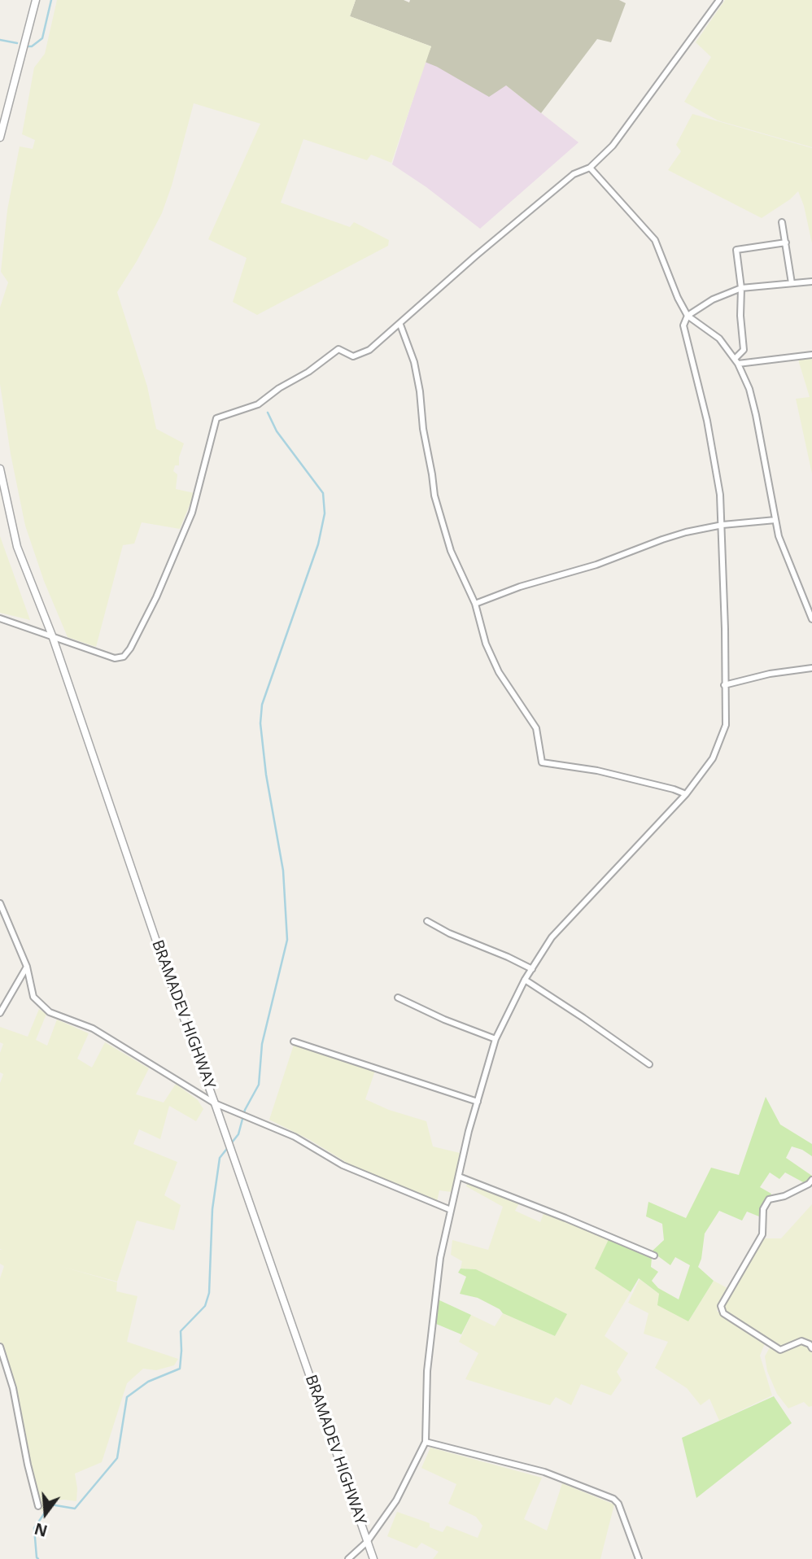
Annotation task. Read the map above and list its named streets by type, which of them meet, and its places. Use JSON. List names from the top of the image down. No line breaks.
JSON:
{"streets":{"street":["BRAMADEV HIGHWAY"]},"north":"bottom"}
